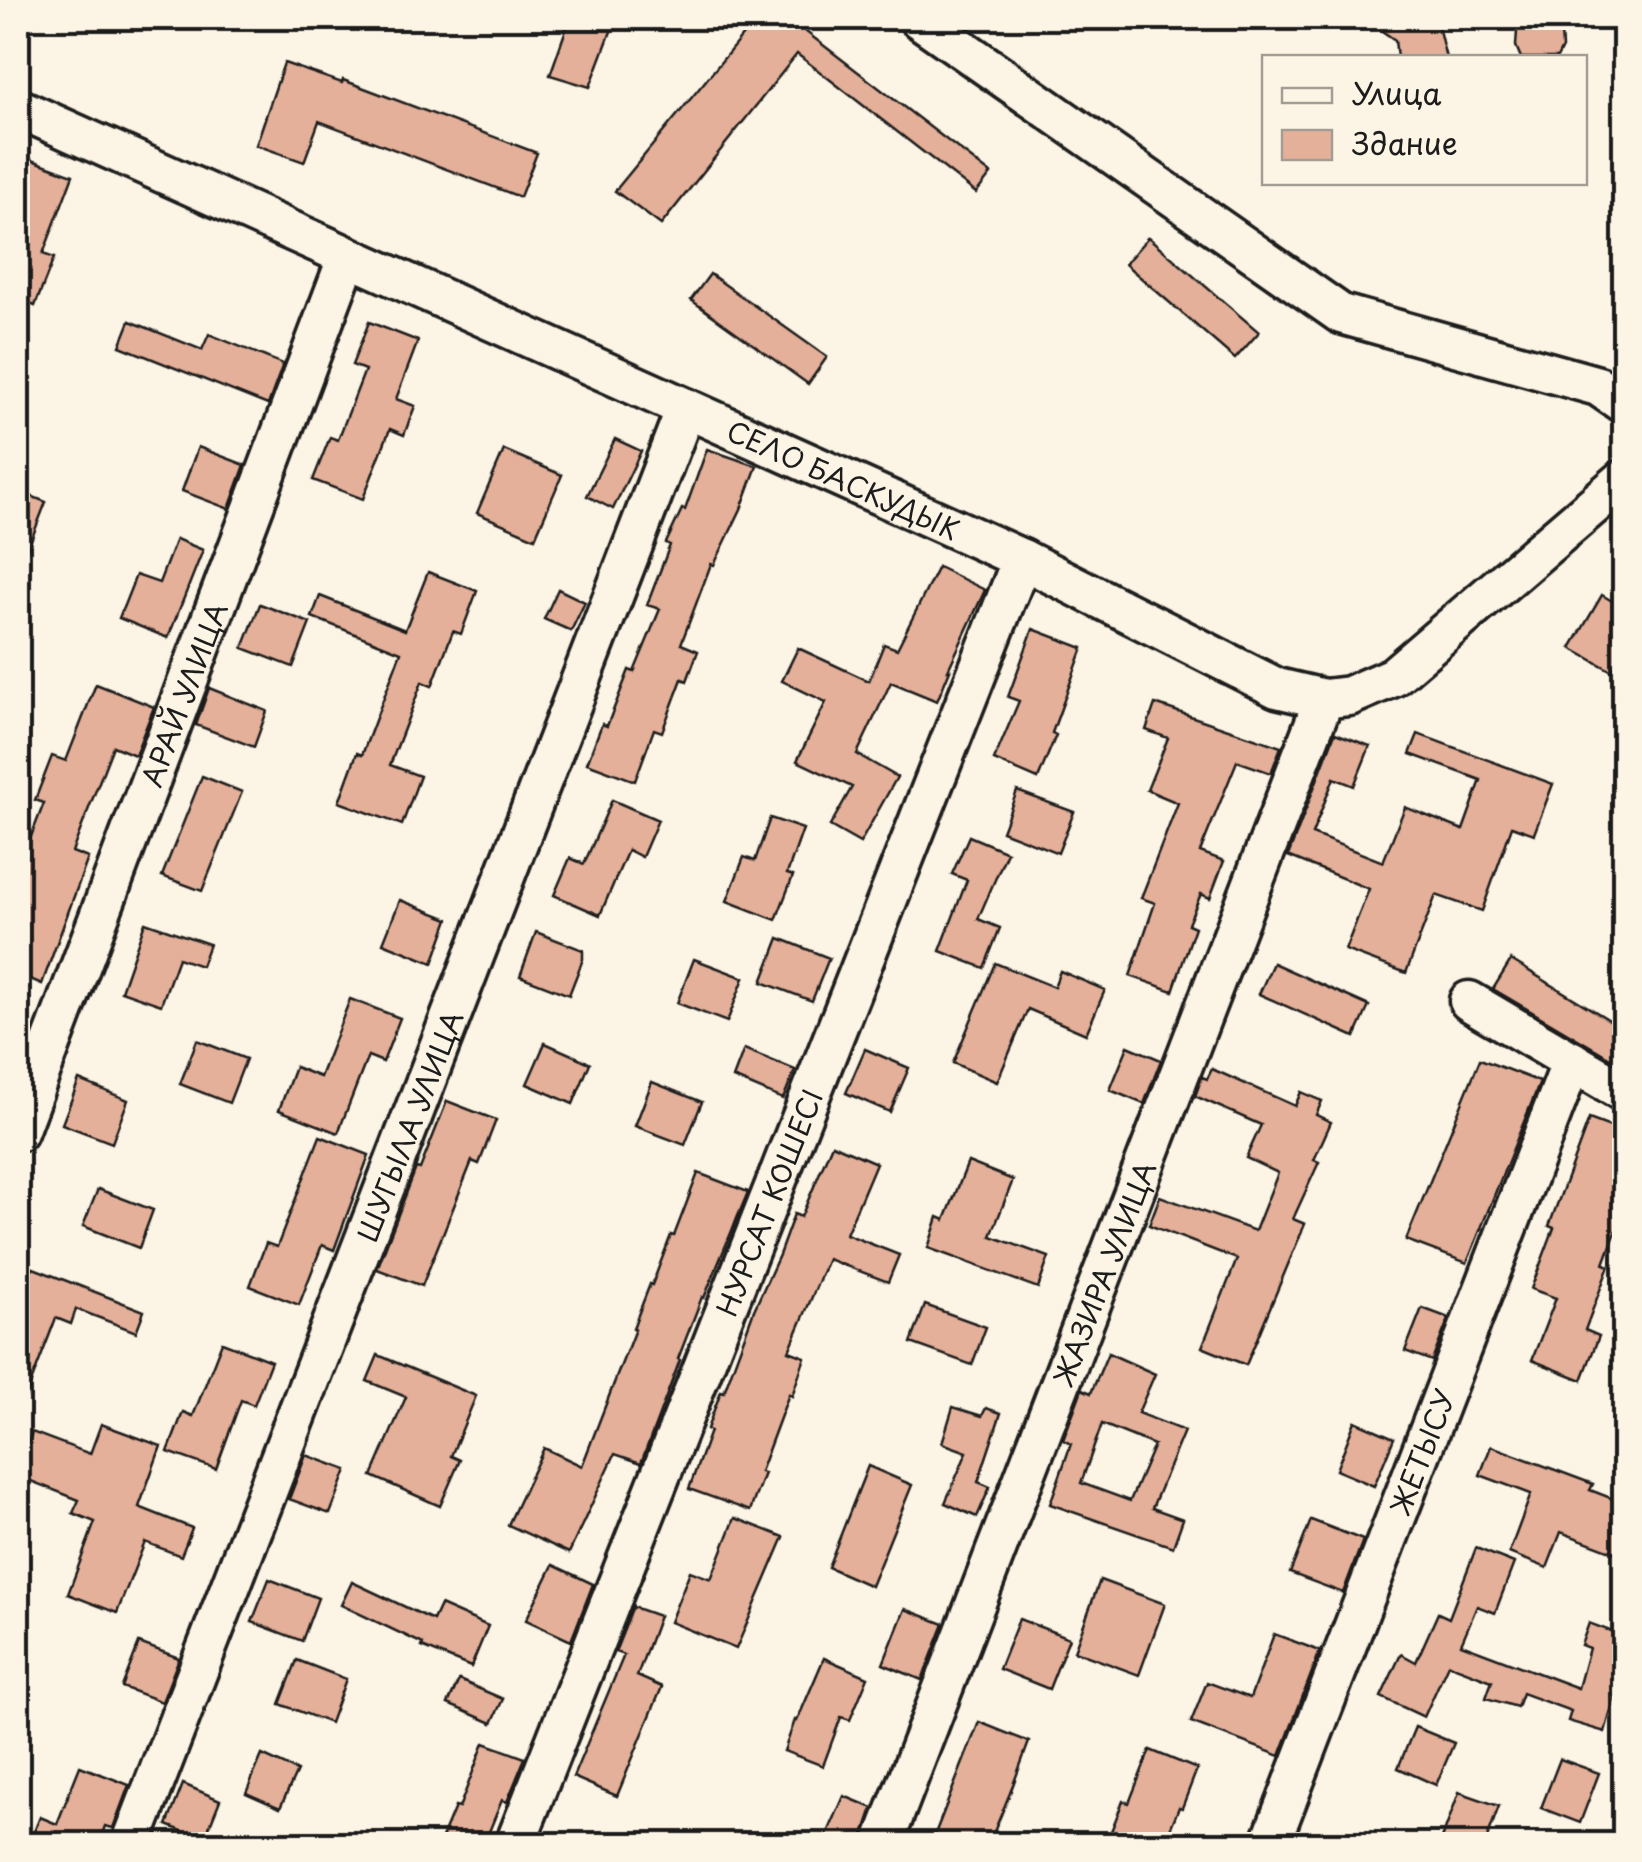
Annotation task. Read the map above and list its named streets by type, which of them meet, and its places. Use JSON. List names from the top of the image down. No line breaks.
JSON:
{"streets":{"street":["СЕЛО БАСКУДЫК","АРАЙ УЛИЦА","ШУГЫЛА УЛИЦА","НУРСАТ КОШЕСI","ЖАЗИРА УЛИЦА","ЖЕТЫСУ"]},"crossings":[["СЕЛО БАСКУДЫК","АРАЙ УЛИЦА"],["СЕЛО БАСКУДЫК","ШУГЫЛА УЛИЦА"],["СЕЛО БАСКУДЫК","НУРСАТ КОШЕСI"],["СЕЛО БАСКУДЫК","ЖАЗИРА УЛИЦА"]],"legend":["Улица","Здание"]}
